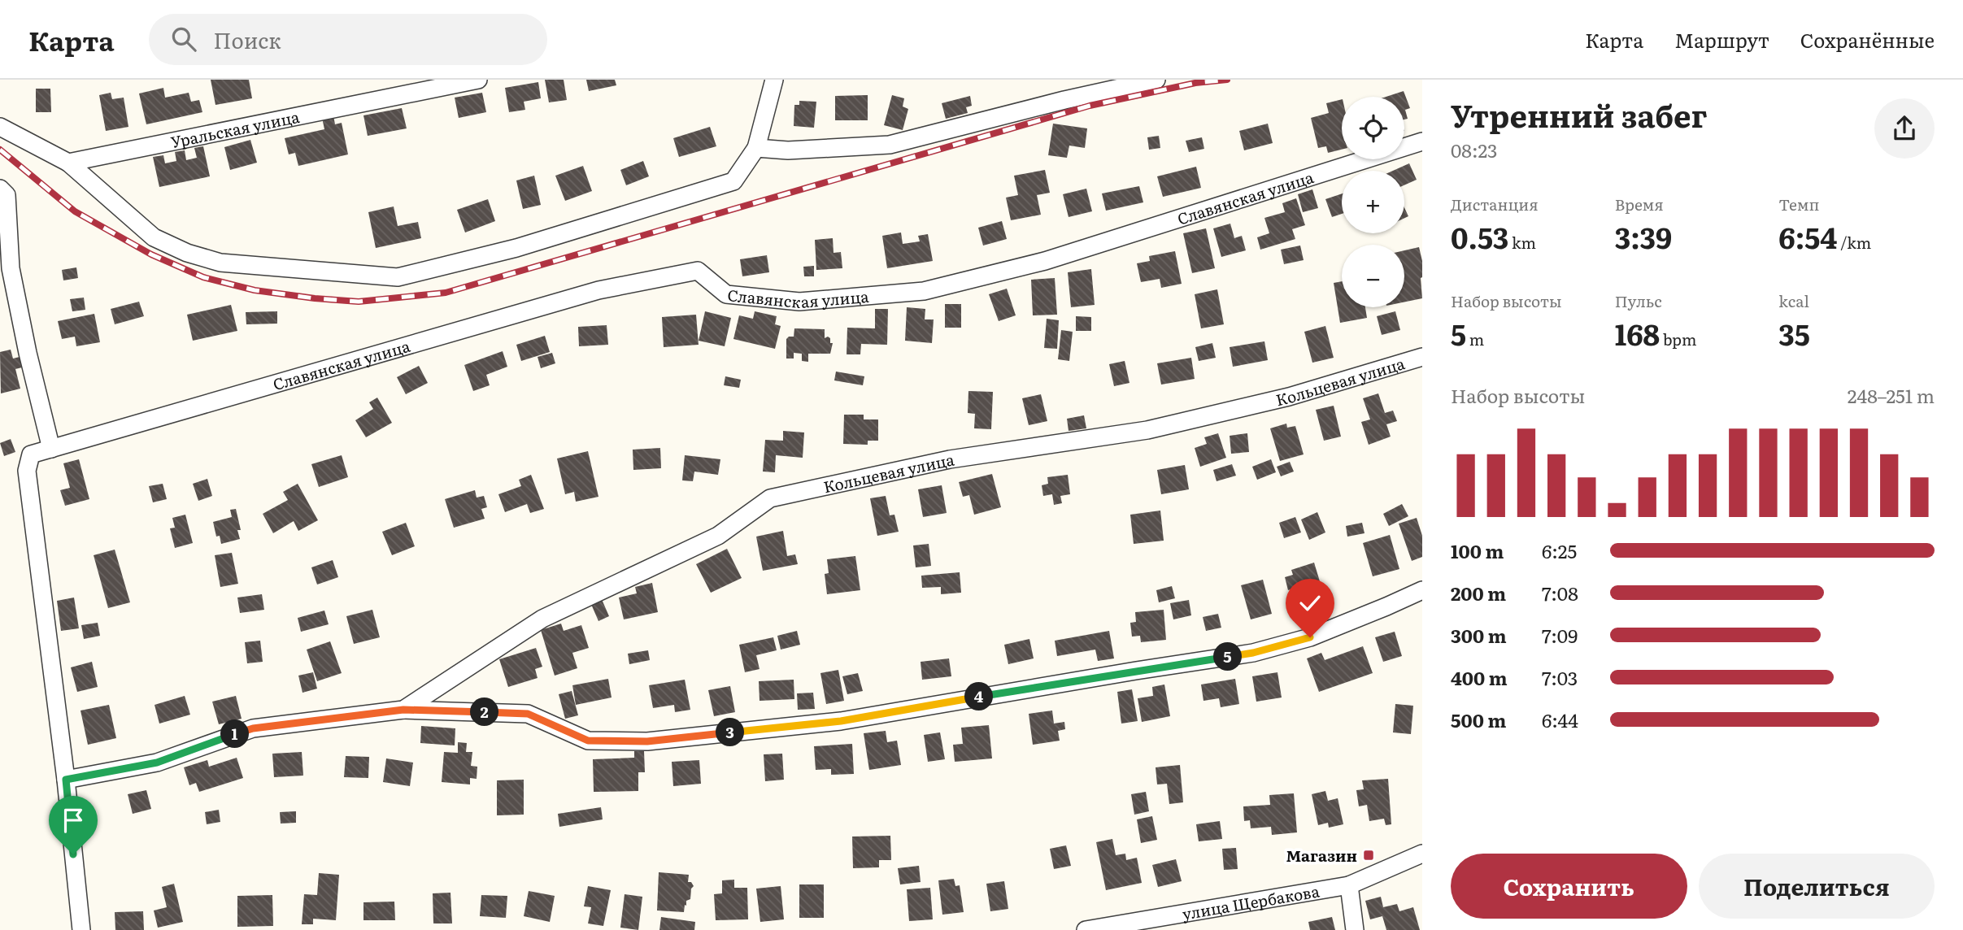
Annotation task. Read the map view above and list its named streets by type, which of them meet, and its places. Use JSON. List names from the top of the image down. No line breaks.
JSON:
{"streets":{"street":["Уральская улица","Славянская улица","Кольцевая улица","улица Щербакова"]},"crossings":[["Славянская улица","Кольцевая улица"]],"places":{"transit":["Магазин"]},"page":{"header":"Карта","search":"Поиск","nav":["Карта","Маршрут","Сохранённые"],"heading":["Утренний забег","08:23"],"map_buttons":["+","−"],"stats":[["Дистанция","0.53 km"],["Время","3:39"],["Темп","6:54 /km"],["Набор высоты","5 m"],["Пульс","168 bpm"],["kcal","35"]],"chart":["Набор высоты","248–251 m"],"list":[{"name":"100 m","note":"6:25"},{"name":"200 m","note":"7:08"},{"name":"300 m","note":"7:09"},{"name":"400 m","note":"7:03"},{"name":"500 m","note":"6:44"}],"pins":["5","4","2","3","1"],"buttons":["Сохранить","Поделиться"]}}
